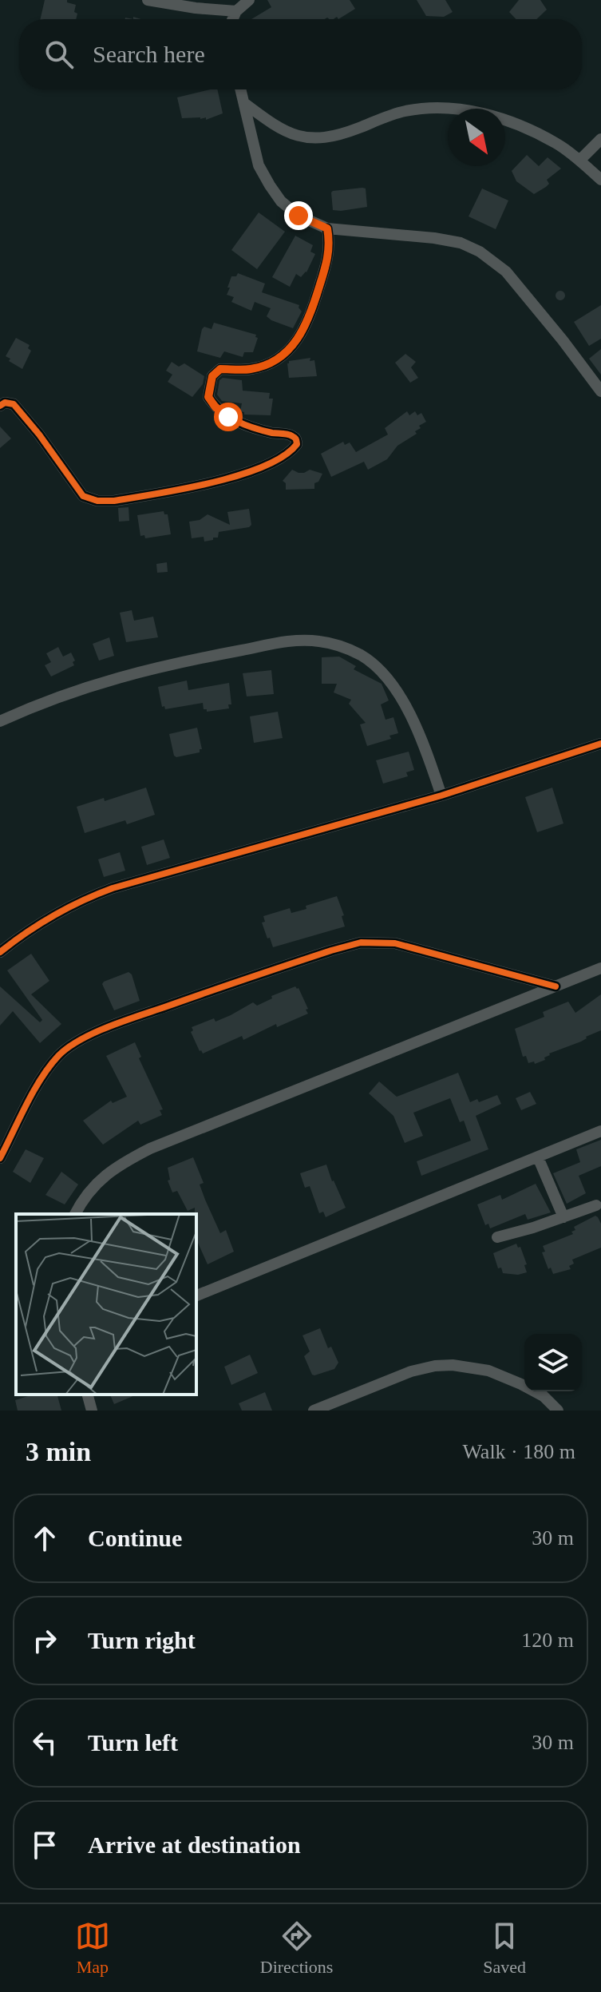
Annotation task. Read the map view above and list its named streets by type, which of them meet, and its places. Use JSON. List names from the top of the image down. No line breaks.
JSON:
{"north":"bottom right","page":{"search":"Search here","heading":["3 min","Walk · 180 m"],"list":[["Continue","30 m"],["Turn right","120 m"],["Turn left","30 m"],"Arrive at destination"],"nav":["Map","Directions","Saved"]}}
